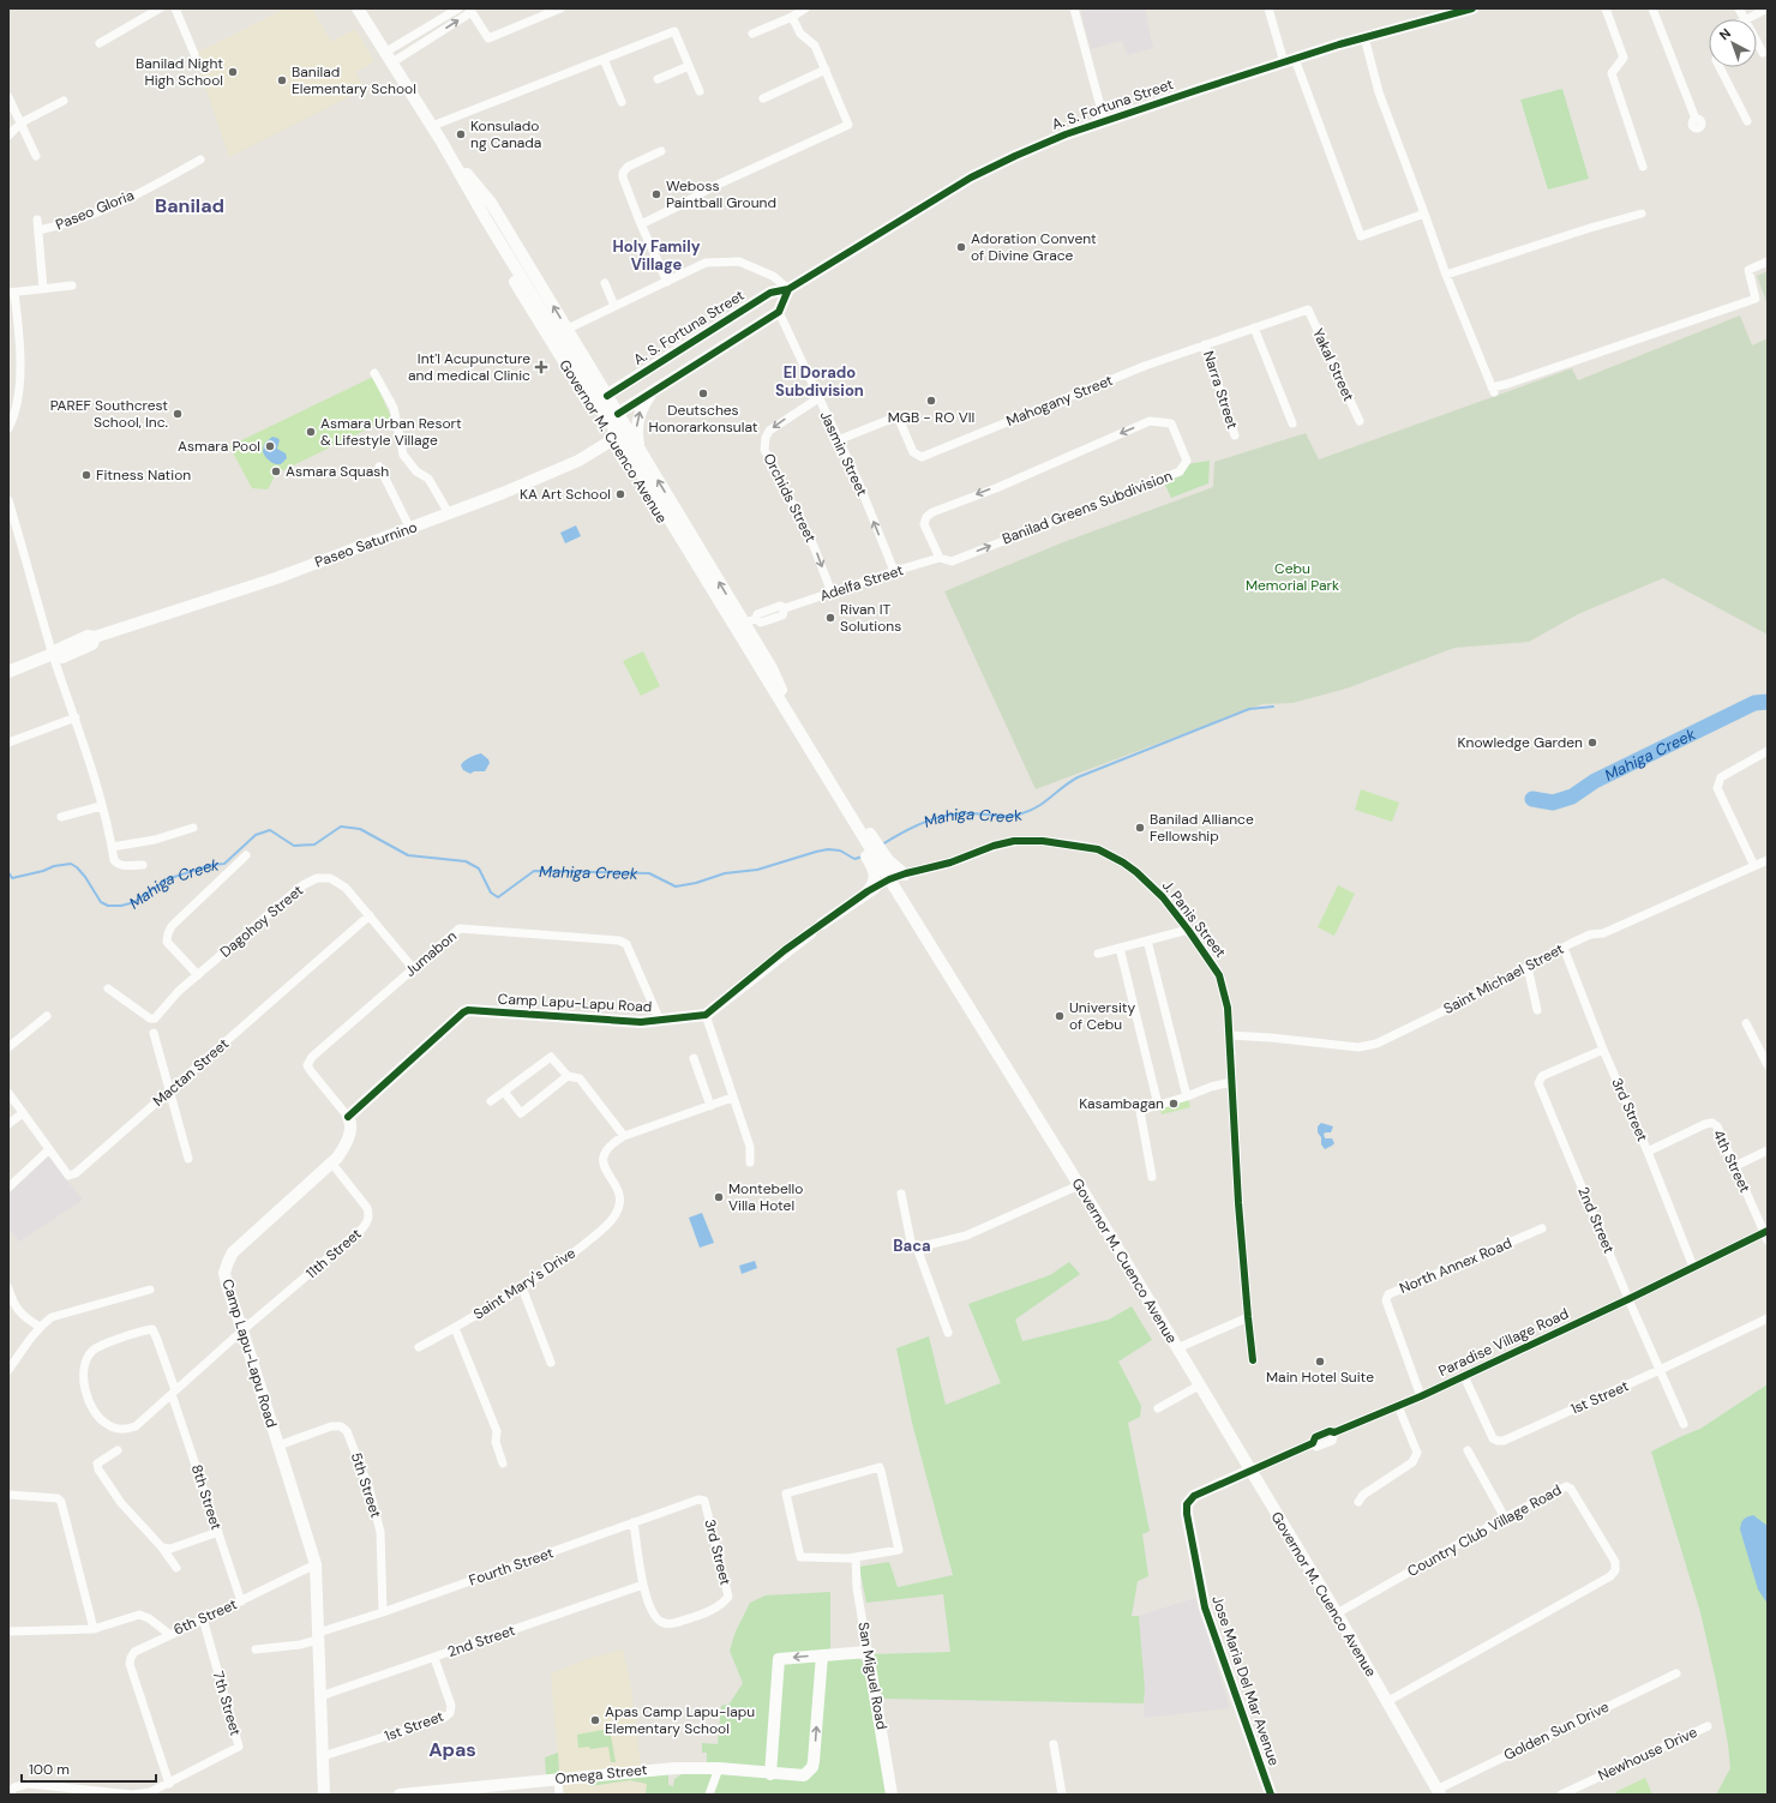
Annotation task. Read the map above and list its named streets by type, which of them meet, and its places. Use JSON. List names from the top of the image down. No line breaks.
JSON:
{"streets":{"main road":["A. S. Fortuna Street","Governor M. Cuenco Avenue","Paseo Saturnino","Camp Lapu-Lapu Road","San Miguel Road","Jose Maria Del Mar Avenue","Omega Street"],"street":["Paseo Gloria","Yakal Street","Narra Street","Mahogany Street","Jasmin Street","Orchids Street","Banilad Greens Subdivision","Adelfa Street","J. Panis Street","Dagohoy Street","Jumabon","Saint Michael Street","Mactan Street","3rd Street","4th Street","2nd Street","11th Street","North Annex Road","Saint Mary's Drive","Paradise Village Road","1st Street","5th Street","8th Street","Country Club Village Road","Fourth Street","6th Street","7th Street","Golden Sun Drive","Newhouse Drive"]},"crossings":[["A. S. Fortuna Street","Governor M. Cuenco Avenue"],["Yakal Street","Mahogany Street"],["Narra Street","Mahogany Street"],["Mahogany Street","Jasmin Street"],["Governor M. Cuenco Avenue","Paseo Saturnino"],["Governor M. Cuenco Avenue","Adelfa Street"],["Governor M. Cuenco Avenue","J. Panis Street"],["Governor M. Cuenco Avenue","Paradise Village Road"],["Governor M. Cuenco Avenue","Country Club Village Road"],["Governor M. Cuenco Avenue","Jose Maria Del Mar Avenue"],["Governor M. Cuenco Avenue","Golden Sun Drive"],["Jasmin Street","Orchids Street"],["Jasmin Street","Adelfa Street"],["Orchids Street","Adelfa Street"],["Banilad Greens Subdivision","Adelfa Street"],["J. Panis Street","Saint Michael Street"],["Dagohoy Street","Jumabon"],["Dagohoy Street","Mactan Street"],["Jumabon","Camp Lapu-Lapu Road"],["Camp Lapu-Lapu Road","2nd Street"],["Camp Lapu-Lapu Road","11th Street"],["Camp Lapu-Lapu Road","1st Street"],["Camp Lapu-Lapu Road","5th Street"],["Camp Lapu-Lapu Road","Fourth Street"],["Camp Lapu-Lapu Road","6th Street"],["3rd Street","4th Street"],["3rd Street","2nd Street"],["3rd Street","Paradise Village Road"],["3rd Street","Fourth Street"],["4th Street","Paradise Village Road"],["2nd Street","Paradise Village Road"],["2nd Street","1st Street"],["11th Street","8th Street"],["North Annex Road","Paradise Village Road"],["Paradise Village Road","1st Street"],["Paradise Village Road","Jose Maria Del Mar Avenue"],["5th Street","Fourth Street"],["8th Street","6th Street"],["6th Street","7th Street"]],"one_way":["Jasmin Street","Orchids Street"],"districts":["Banilad","Holy Family Village","El Dorado Subdivision","Baca","Apas"],"water":["Mahiga Creek"],"parks":["Cebu Memorial Park"],"places":{"other":["Banilad Night High School","Banilad Elementary School","Konsulado ng Canada","Weboss Paintball Ground","Adoration Convent of Divine Grace","Deutsches Honorarkonsulat","MGB - RO VII","PAREF Southcrest School, Inc.","Asmara Urban Resort & Lifestyle Village","Asmara Pool","Asmara Squash","Fitness Nation","KA Art School","Rivan IT Solutions","Knowledge Garden","Banilad Alliance Fellowship","University of Cebu","Kasambagan","Montebello Villa Hotel","Main Hotel Suite","Apas Camp Lapu-lapu Elementary School"],"health":["Int'l Acupuncture and medical Clinic"]},"scale_bar":"100 m","north":"top left"}
